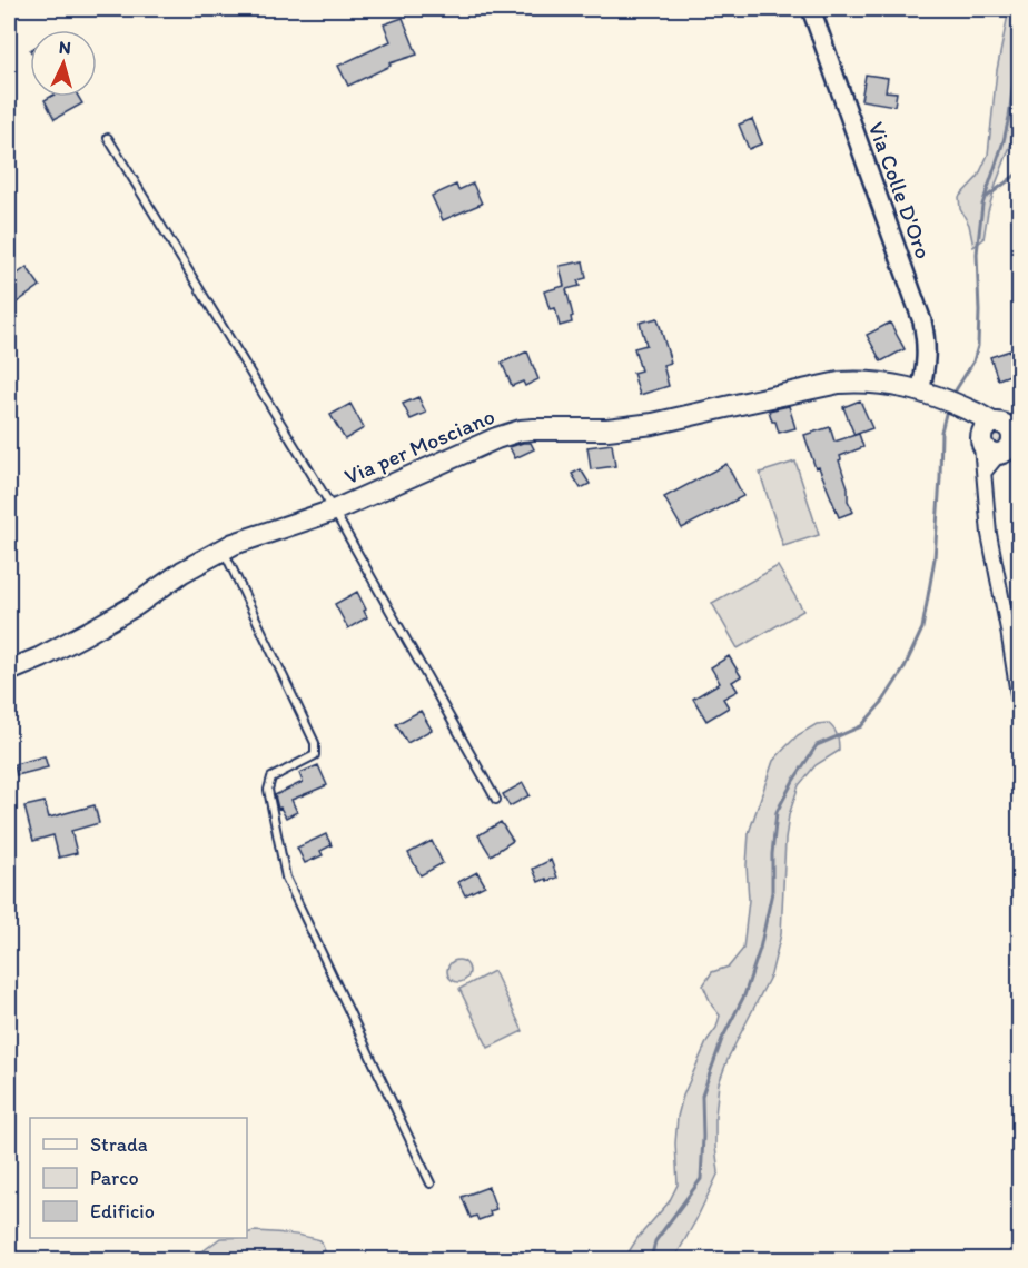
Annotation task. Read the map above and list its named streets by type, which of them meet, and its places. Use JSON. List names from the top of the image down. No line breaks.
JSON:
{"streets":{"main road":["Via per Mosciano"],"street":["Via Colle D'Oro"]},"crossings":[["Via Colle D'Oro","Via per Mosciano"]],"legend":["Strada","Parco","Edificio"],"north":"top"}
